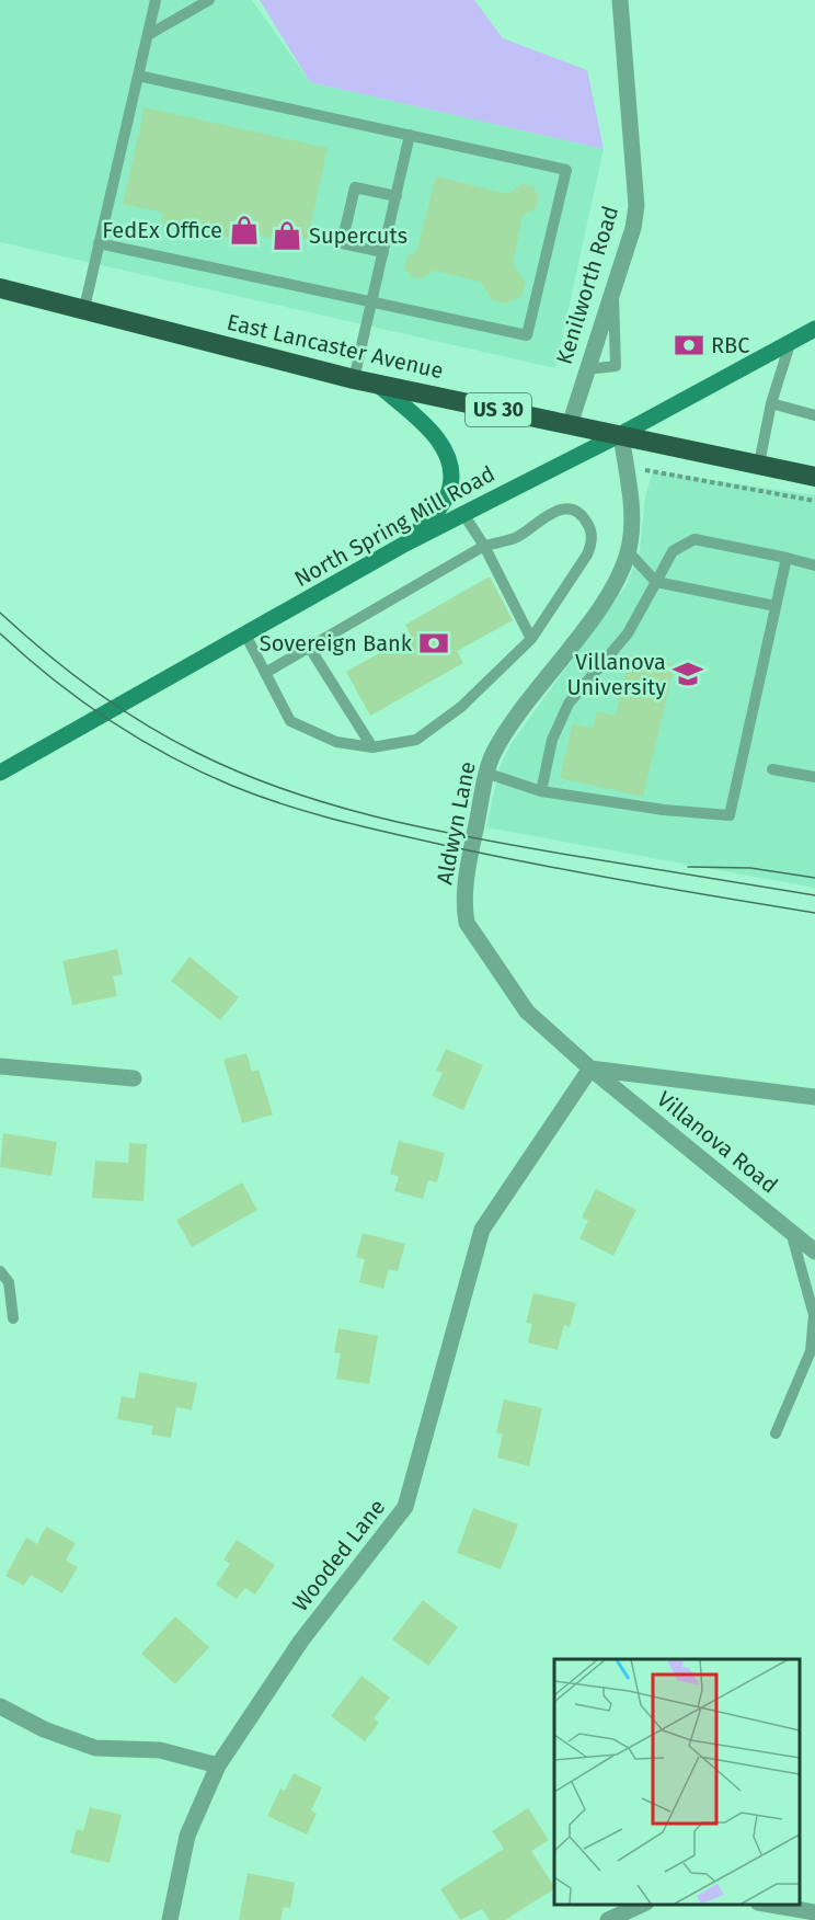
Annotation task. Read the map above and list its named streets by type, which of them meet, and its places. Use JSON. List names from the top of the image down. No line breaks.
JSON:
{"streets":{"highway":["East Lancaster Avenue","US 30"],"main road":["North Spring Mill Road"],"street":["Kenilworth Road","Aldwyn Lane","Villanova Road","Wooded Lane"]},"crossings":[["Kenilworth Road","East Lancaster Avenue"],["East Lancaster Avenue","North Spring Mill Road"],["East Lancaster Avenue","Aldwyn Lane"],["North Spring Mill Road","Aldwyn Lane"],["Aldwyn Lane","Villanova Road"],["Aldwyn Lane","Wooded Lane"],["Villanova Road","Wooded Lane"]],"places":{"shop":["FedEx Office","Supercuts"],"bank":["RBC","Sovereign Bank"],"school or university":["Villanova University"]}}
